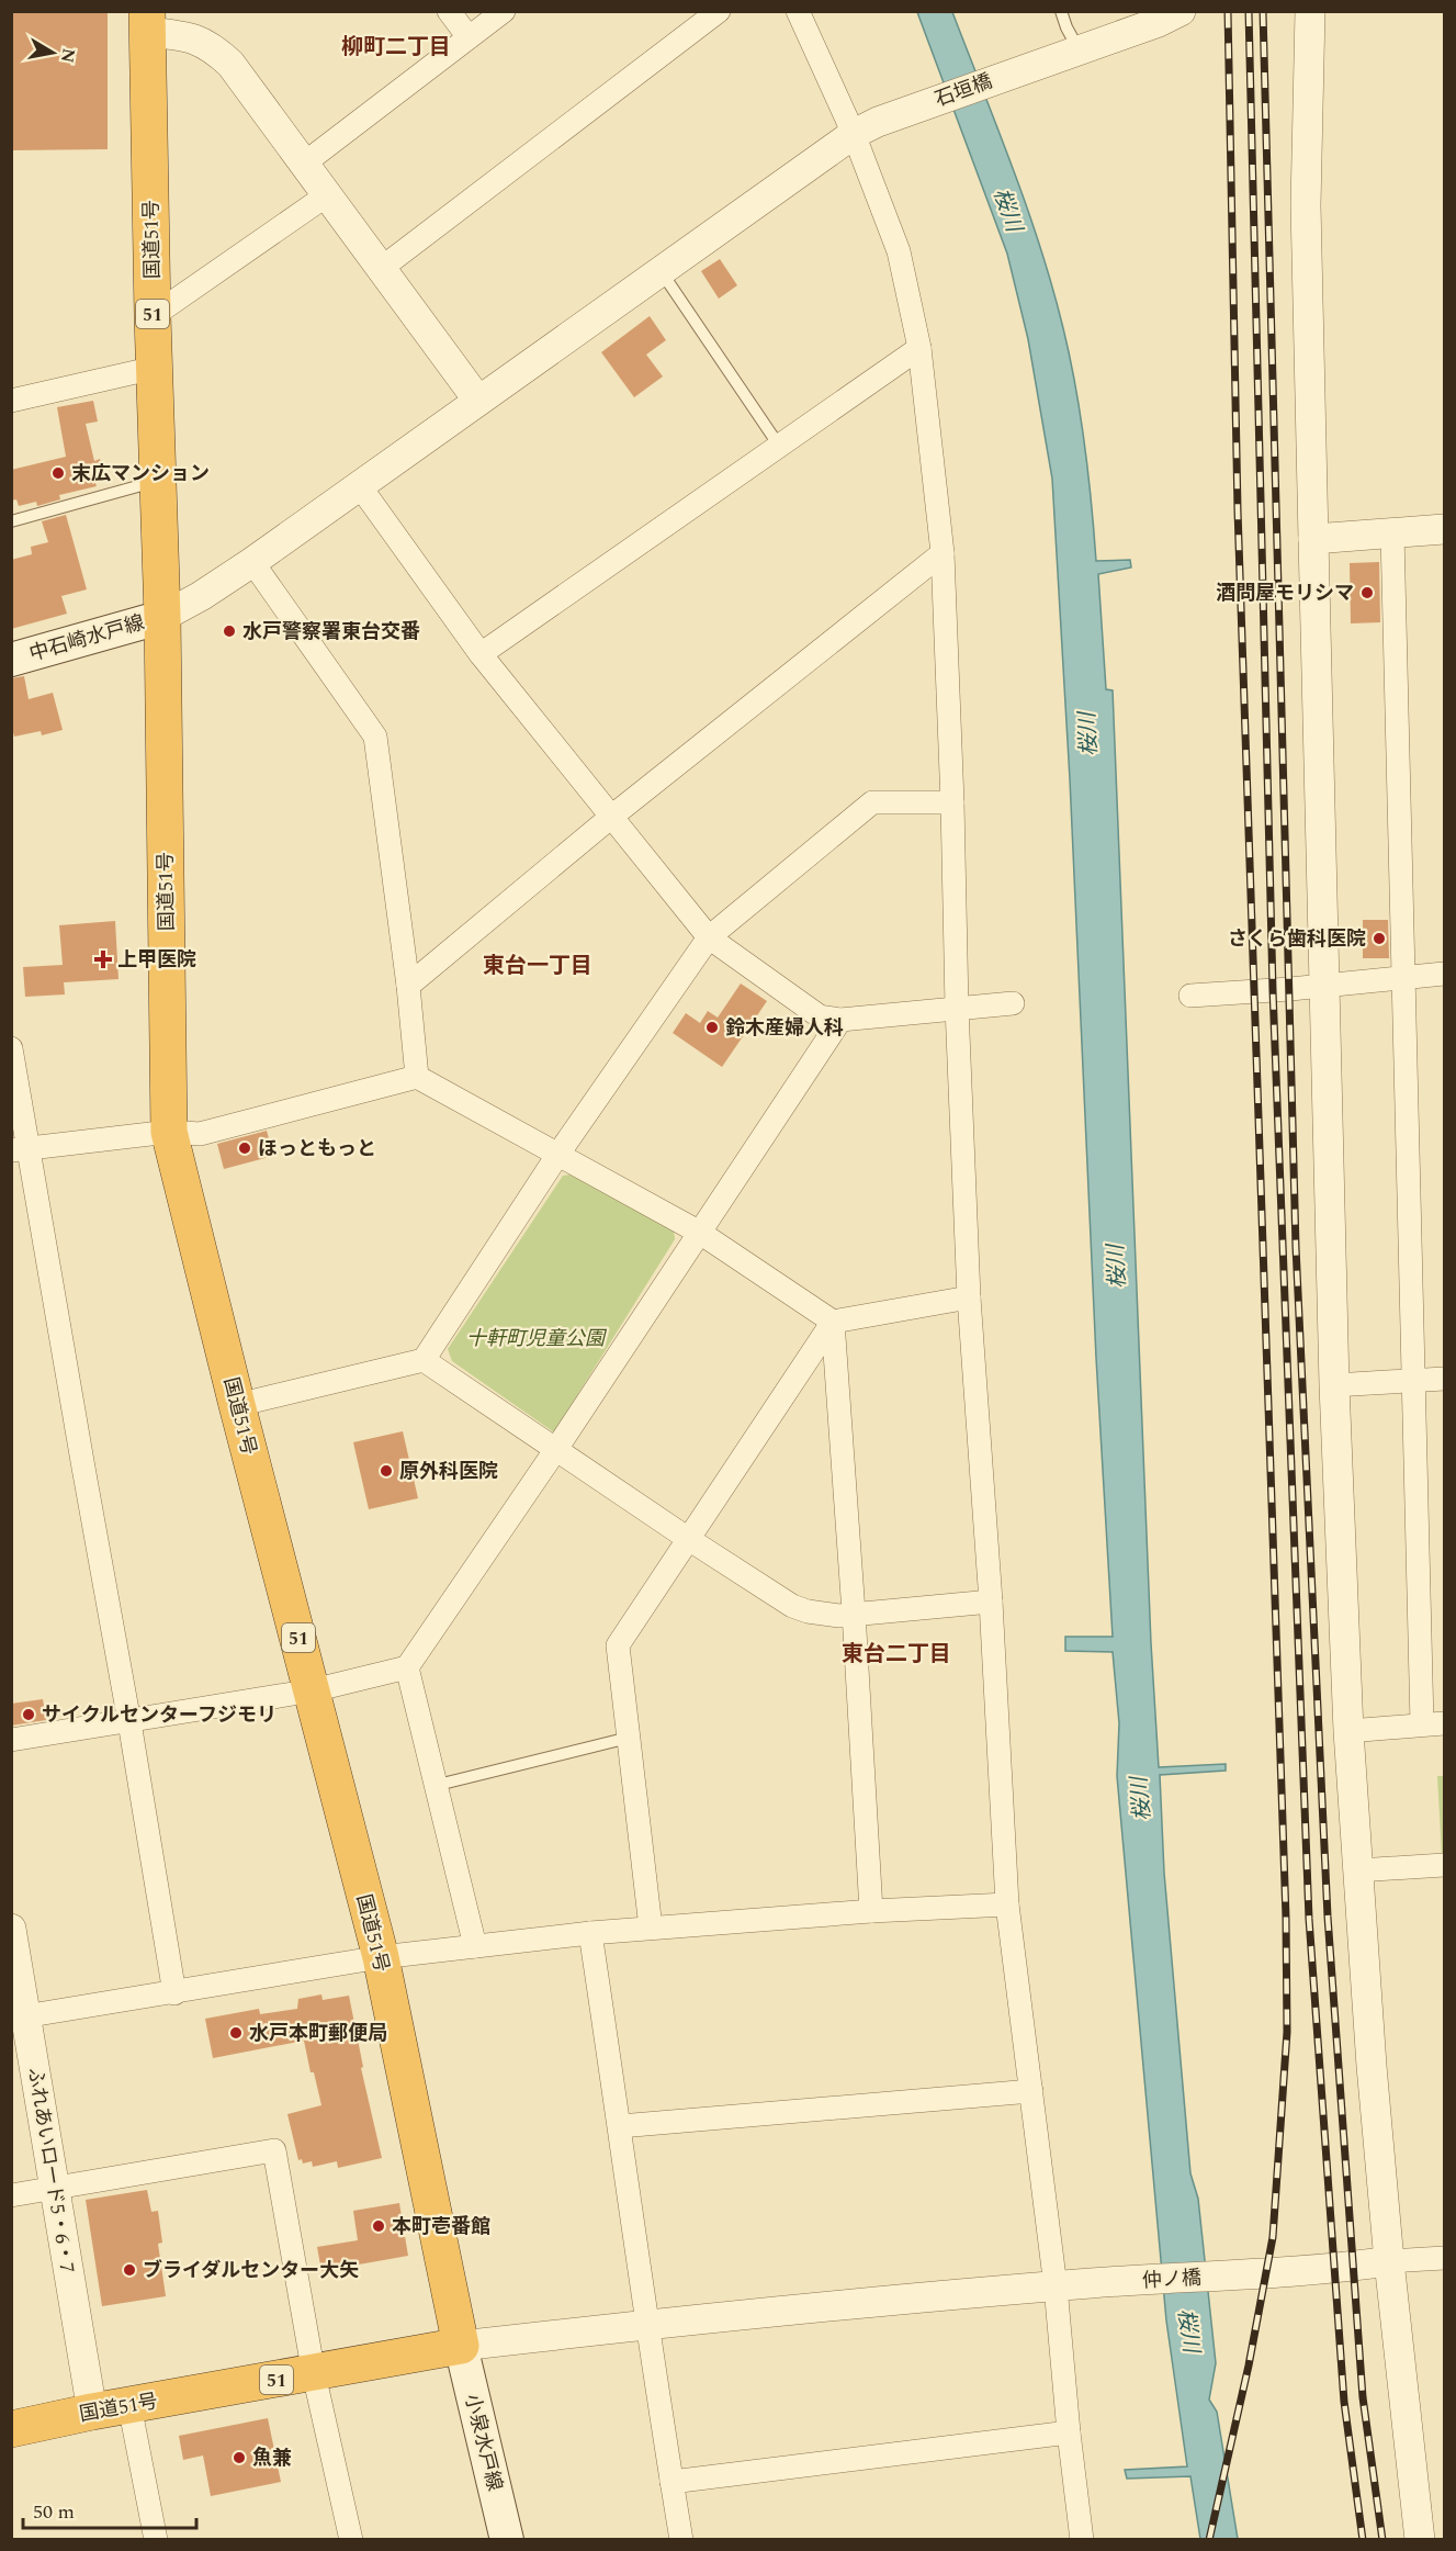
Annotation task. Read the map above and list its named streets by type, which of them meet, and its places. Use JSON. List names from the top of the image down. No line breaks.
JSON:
{"streets":{"highway":["国道51号","51"],"main road":["中石崎水戸線","小泉水戸線"],"street":["石垣橋","ふれあいロード5・6・7","仲ノ橋"]},"crossings":[["石垣橋","国道51号"],["石垣橋","中石崎水戸線"],["国道51号","中石崎水戸線"],["国道51号","ふれあいロード5・6・7"],["国道51号","仲ノ橋"],["国道51号","小泉水戸線"],["仲ノ橋","小泉水戸線"]],"districts":["柳町二丁目","東台一丁目","東台二丁目"],"water":["桜川"],"parks":["十軒町児童公園"],"places":{"other":["末広マンション","酒問屋モリシマ","水戸警察署東台交番","さくら歯科医院","鈴木産婦人科","ほっともっと","原外科医院","サイクルセンターフジモリ","水戸本町郵便局","本町壱番館","ブライダルセンター大矢","魚兼"],"health":["上甲医院"]},"scale_bar":"50 m","north":"right"}
